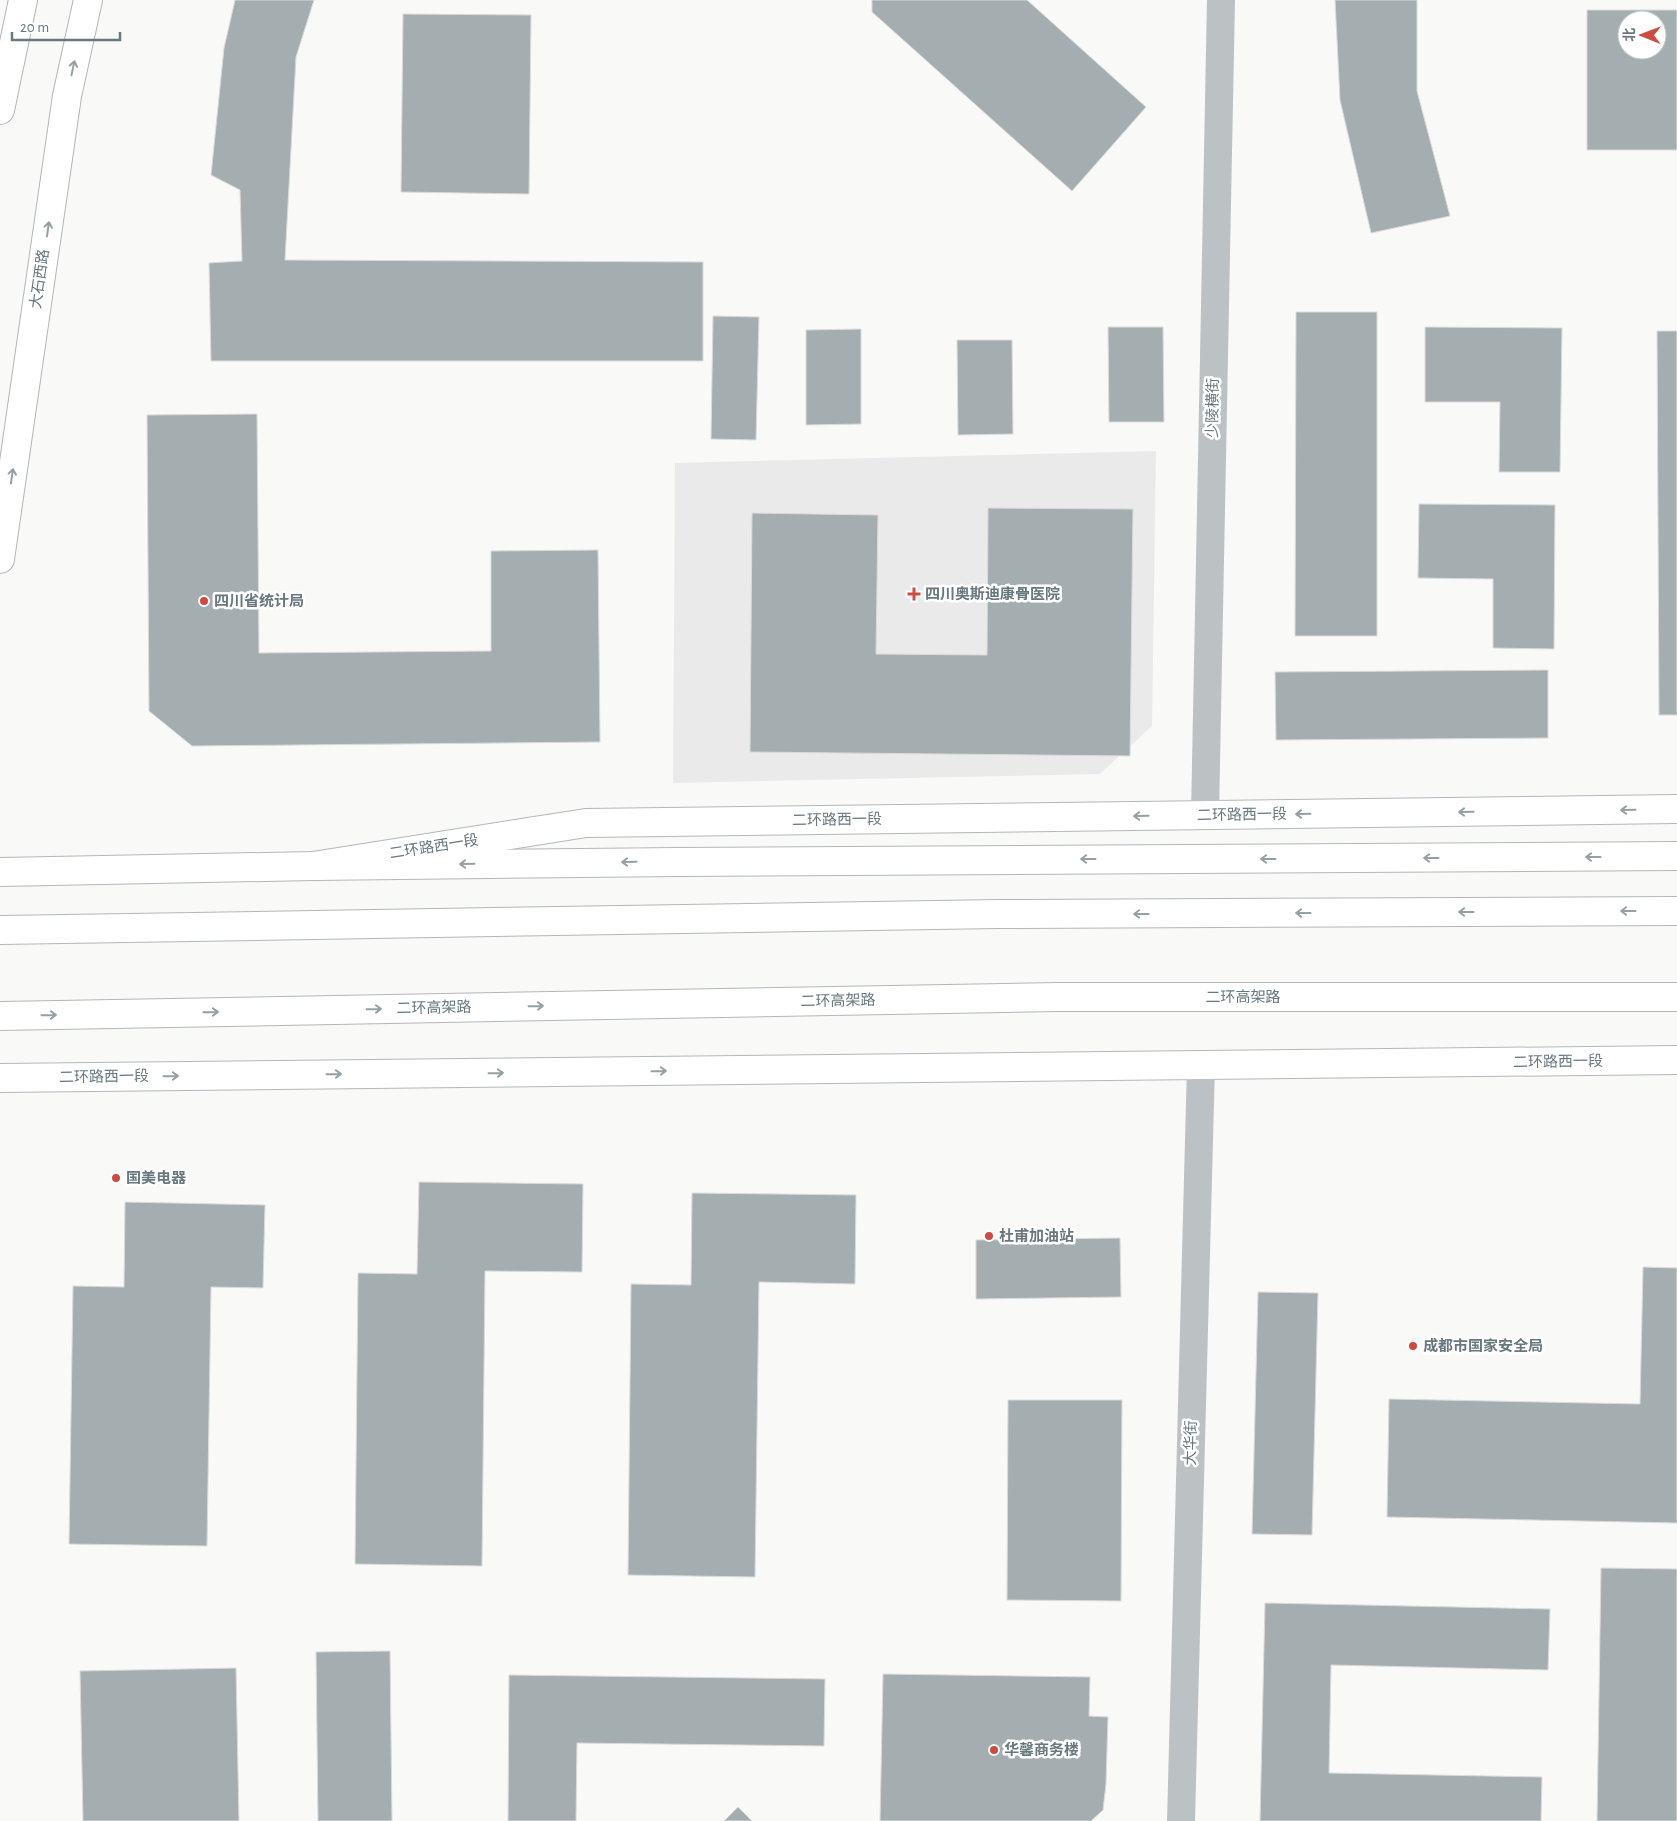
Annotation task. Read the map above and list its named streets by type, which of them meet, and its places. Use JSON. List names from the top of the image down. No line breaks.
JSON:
{"streets":{"main road":["大石西路","二环路西一段","二环高架路"],"street":["少陵横街","大华街"]},"crossings":[["少陵横街","二环路西一段"],["二环路西一段","大华街"]],"one_way":["大石西路"],"places":{"health":["四川奥斯迪康骨医院"],"other":["四川省统计局","国美电器","杜甫加油站","成都市国家安全局","华馨商务楼"]},"scale_bar":"20 m","north":"left"}
